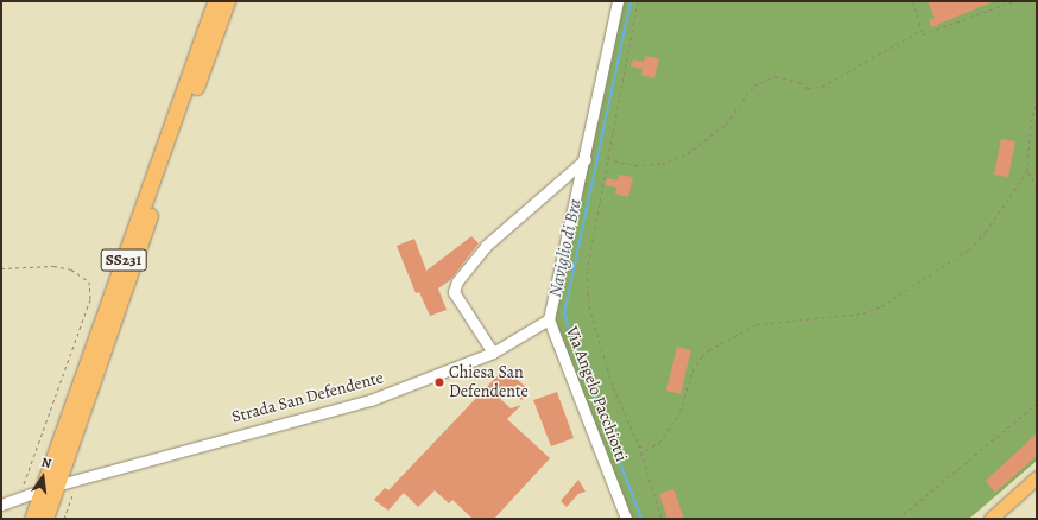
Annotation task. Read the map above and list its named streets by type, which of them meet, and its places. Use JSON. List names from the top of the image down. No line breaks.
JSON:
{"streets":{"highway":["SS231"],"street":["Via Angelo Pacchiotti","Strada San Defendente"]},"crossings":[["Via Angelo Pacchiotti","Strada San Defendente"]],"water":["Naviglio di Bra"],"places":["Chiesa San Defendente"],"north":"top"}
